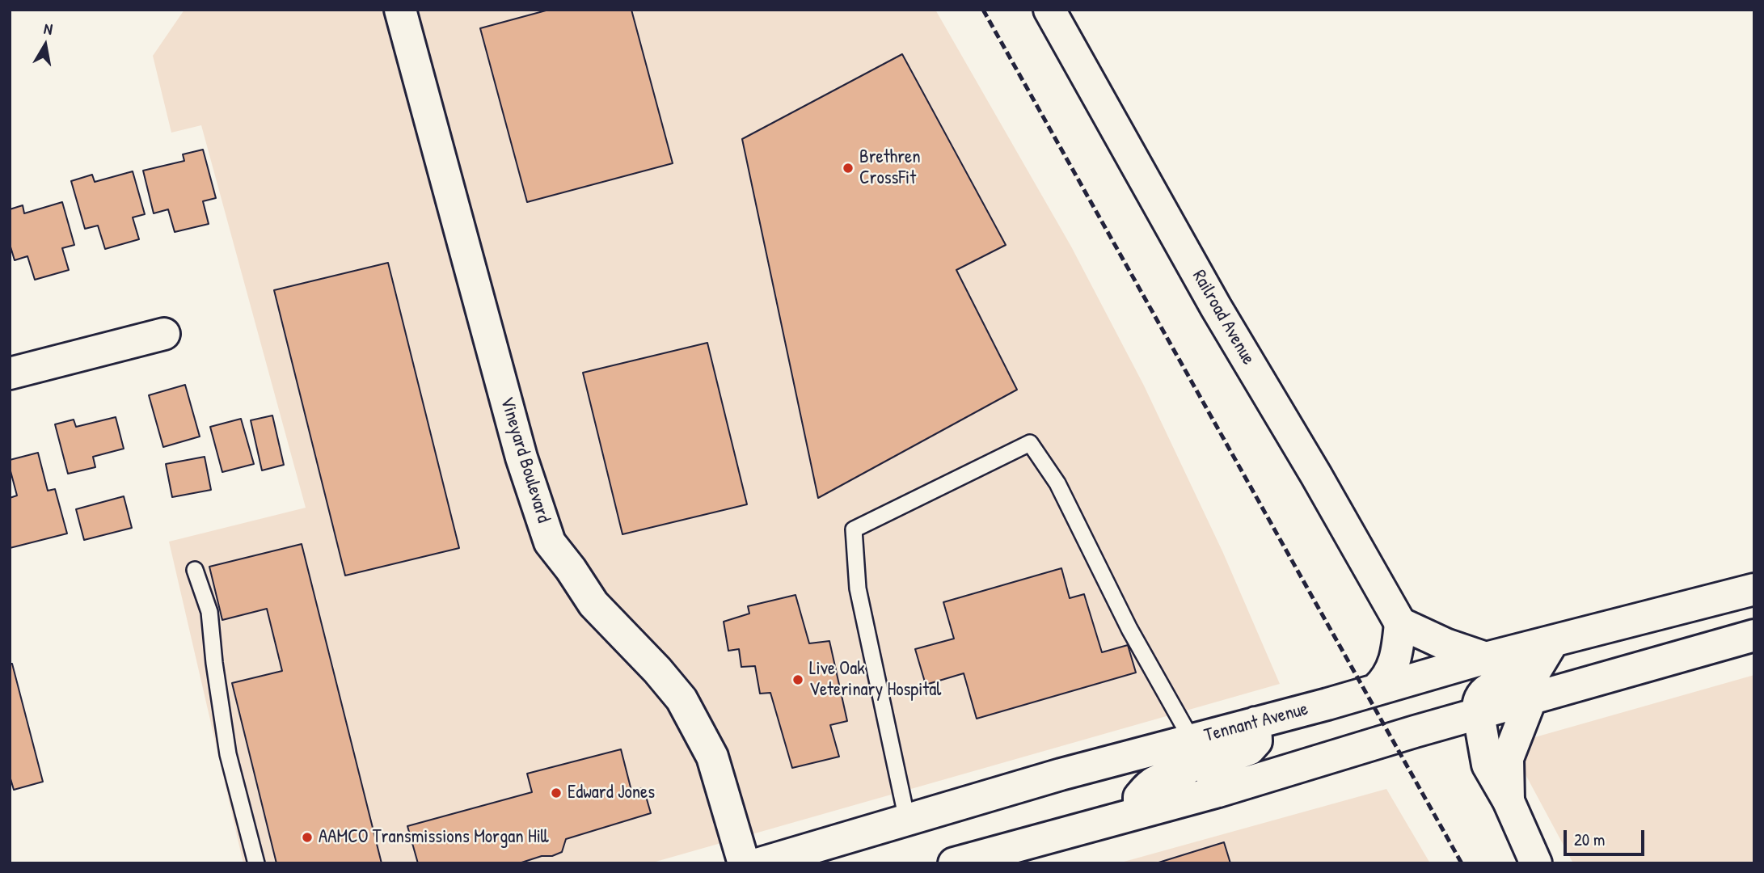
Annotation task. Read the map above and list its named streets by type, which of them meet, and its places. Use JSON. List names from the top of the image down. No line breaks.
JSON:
{"streets":{"main road":["Railroad Avenue","Vineyard Boulevard","Tennant Avenue"]},"places":["Brethren CrossFit","Live Oak Veterinary Hospital","Edward Jones","AAMCO Transmissions Morgan Hill"],"scale_bar":"20 m","north":"top"}
